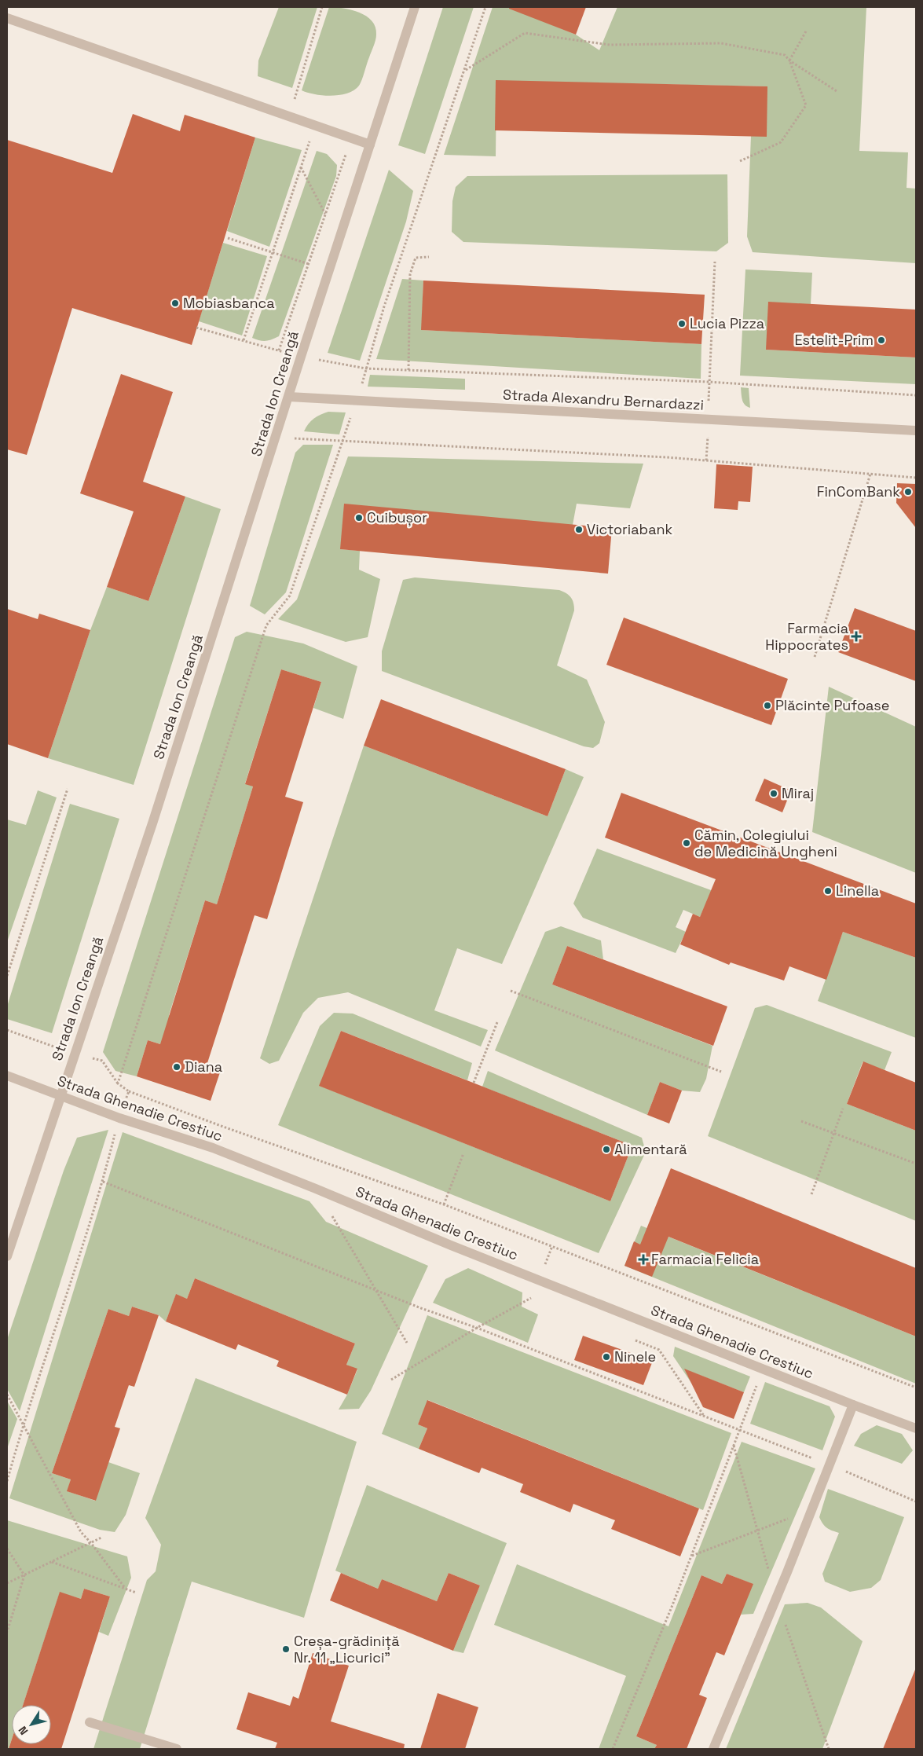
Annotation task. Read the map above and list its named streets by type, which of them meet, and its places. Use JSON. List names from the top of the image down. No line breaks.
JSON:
{"streets":{"street":["Strada Ion Creangă","Strada Alexandru Bernardazzi","Strada Ghenadie Crestiuc"]},"crossings":[["Strada Ion Creangă","Strada Alexandru Bernardazzi"],["Strada Ion Creangă","Strada Ghenadie Crestiuc"]],"places":{"other":["Mobiasbanca","Lucia Pizza","Estelit-Prim","FinComBank","Cuibușor","Victoriabank","Plăcinte Pufoase","Miraj","Cămin, Colegiului de Medicină Ungheni","Linella","Diana","Alimentară","Ninele","Creșa-grădiniță Nr. 11 „Licurici”"],"health":["Farmacia Hippocrates","Farmacia Felicia"]},"north":"bottom left"}
